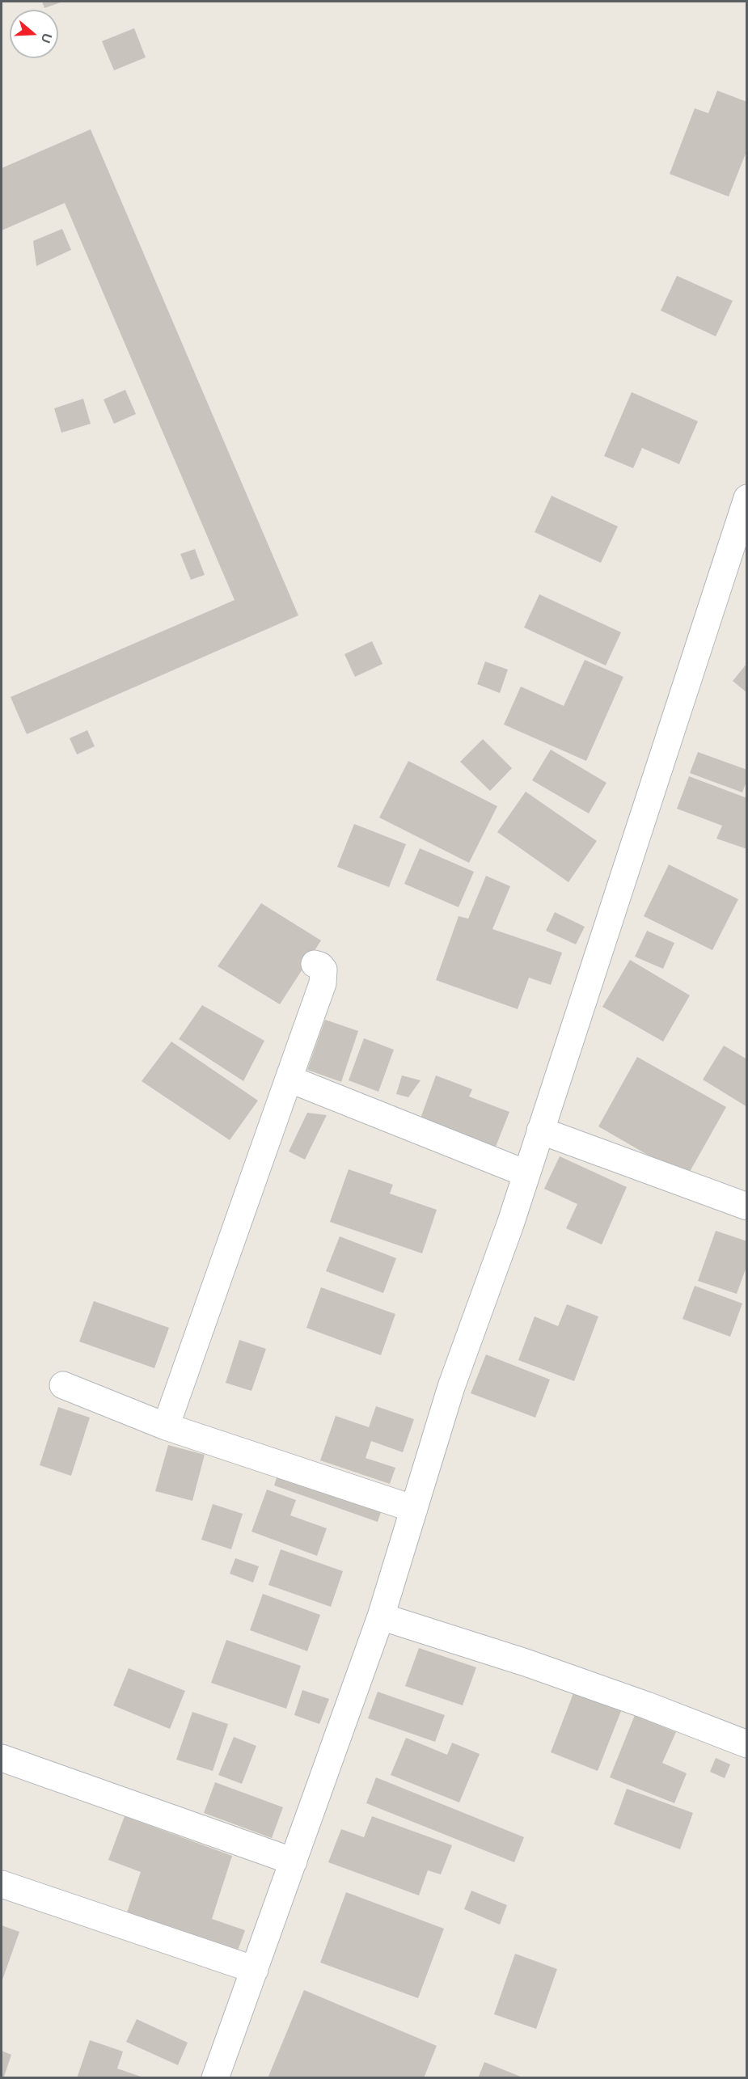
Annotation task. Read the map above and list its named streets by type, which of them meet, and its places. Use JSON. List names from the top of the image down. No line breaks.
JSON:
{"north":"right"}
